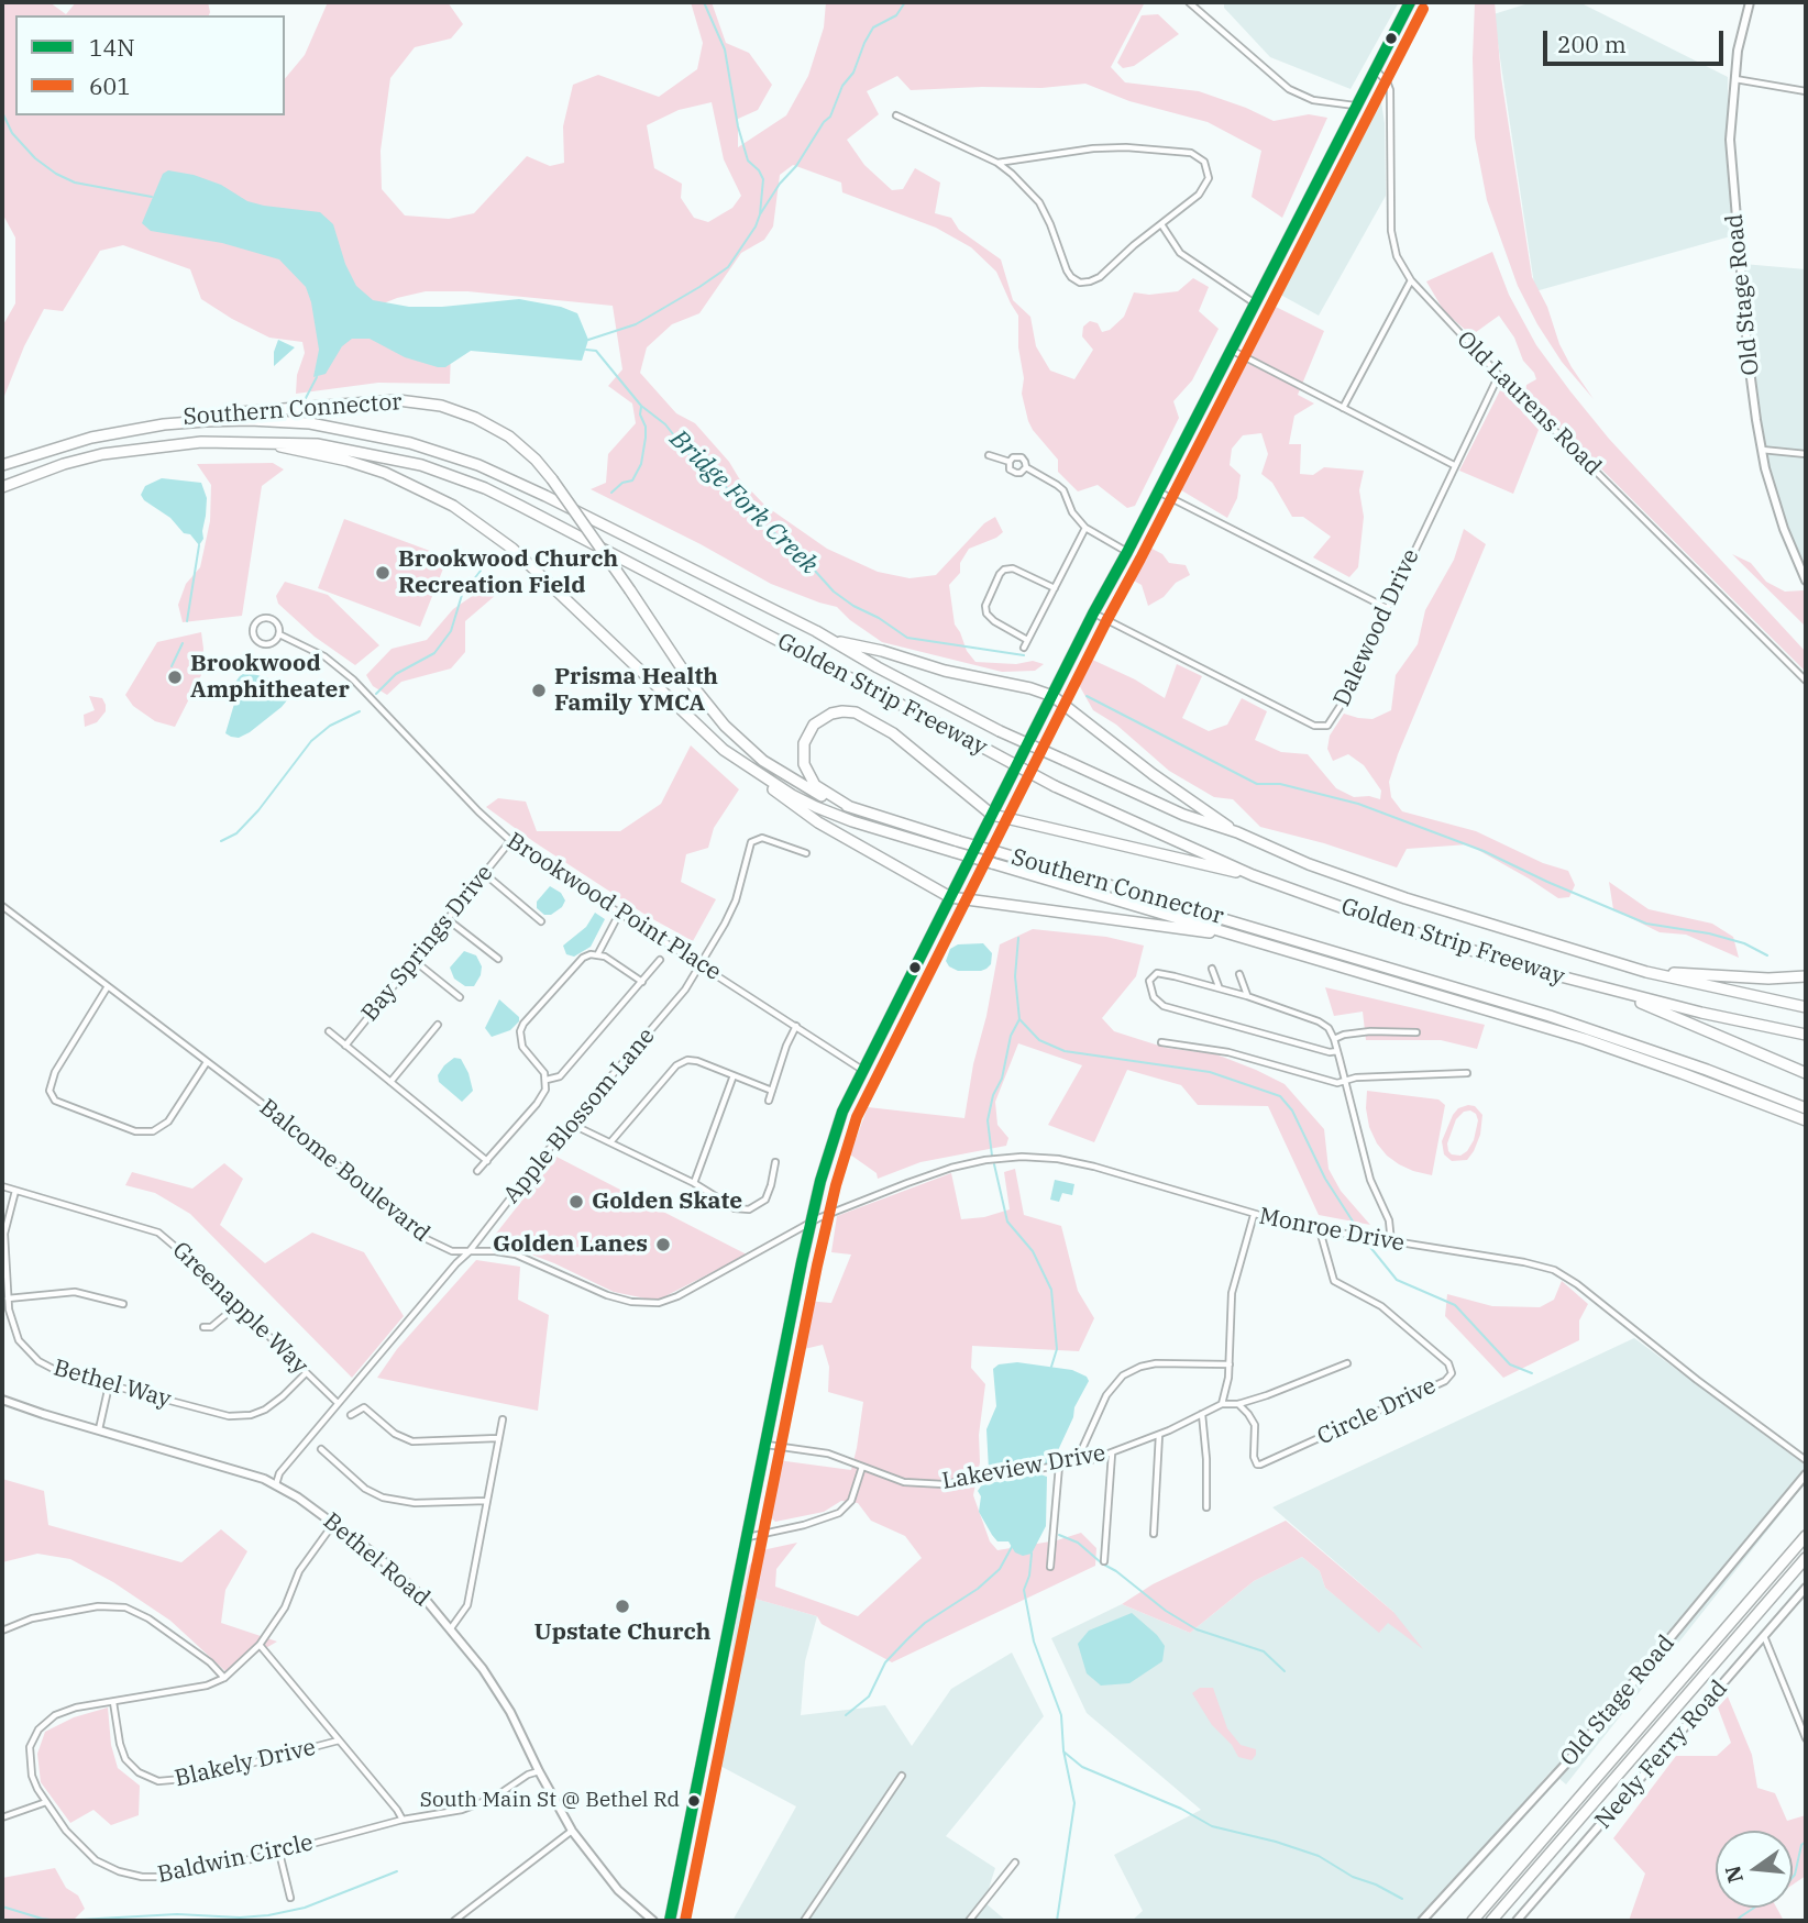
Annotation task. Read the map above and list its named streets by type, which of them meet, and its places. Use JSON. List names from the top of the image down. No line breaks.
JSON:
{"streets":{"highway":["Southern Connector","Golden Strip Freeway"],"street":["Old Stage Road","Old Laurens Road","Dalewood Drive","Brookwood Point Place","Bay Springs Drive","Apple Blossom Lane","Balcome Boulevard","Monroe Drive","Greenapple Way","Bethel Way","Circle Drive","Lakeview Drive","Bethel Road","Neely Ferry Road","Blakely Drive","Baldwin Circle"]},"crossings":[["Old Laurens Road","Dalewood Drive"],["Southern Connector","Golden Strip Freeway"],["Brookwood Point Place","Bay Springs Drive"],["Brookwood Point Place","Apple Blossom Lane"],["Apple Blossom Lane","Balcome Boulevard"],["Apple Blossom Lane","Greenapple Way"],["Apple Blossom Lane","Bethel Road"],["Balcome Boulevard","Monroe Drive"],["Monroe Drive","Circle Drive"],["Greenapple Way","Bethel Way"],["Bethel Road","Baldwin Circle"],["Blakely Drive","Baldwin Circle"]],"water":["Bridge Fork Creek"],"places":["Brookwood Church Recreation Field","Brookwood Amphitheater","Prisma Health Family YMCA","Golden Skate","Golden Lanes","Upstate Church","South Main St @ Bethel Rd"],"lines":["transit line 14N","transit line 601"],"legend":["14N","601"],"scale_bar":"200 m","north":"left"}
